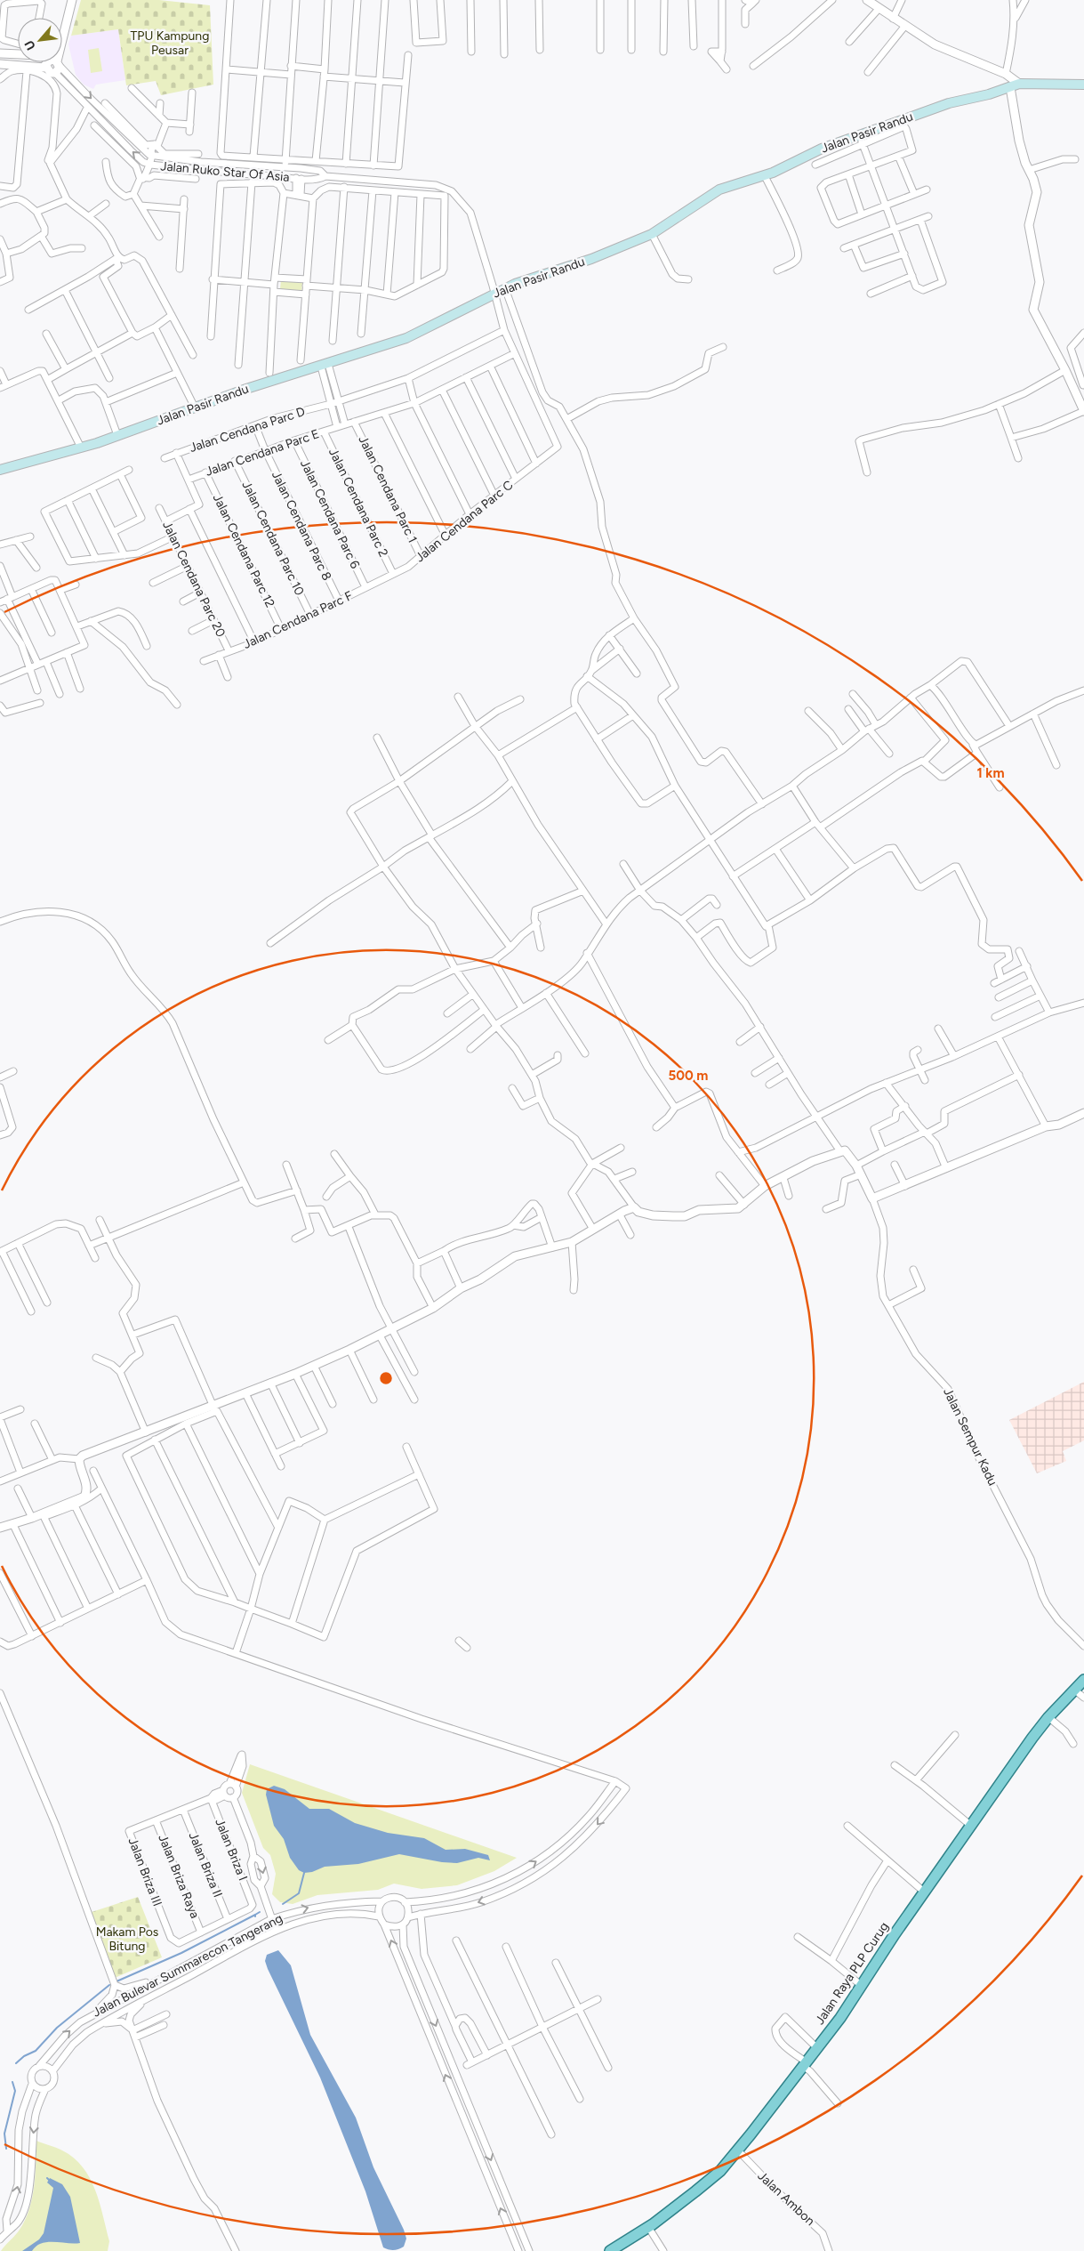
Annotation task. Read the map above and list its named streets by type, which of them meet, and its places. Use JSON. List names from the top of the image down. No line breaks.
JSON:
{"streets":{"main road":["Jalan Pasir Randu","Jalan Raya PLP Curug"],"street":["Jalan Ruko Star Of Asia","Jalan Cendana Parc D","Jalan Cendana Parc E","Jalan Cendana Parc 1","Jalan Cendana Parc 2","Jalan Cendana Parc 6","Jalan Cendana Parc C","Jalan Cendana Parc 8","Jalan Cendana Parc 10","Jalan Cendana Parc 12","Jalan Cendana Parc 20","Jalan Cendana Parc F","Jalan Sempur Kadu","Jalan Briza I","Jalan Briza II","Jalan Briza III","Jalan Briza Raya","Jalan Bulevar Summarecon Tangerang","Jalan Ambon"]},"crossings":[["Jalan Cendana Parc D","Jalan Cendana Parc 8"],["Jalan Cendana Parc E","Jalan Cendana Parc 1"],["Jalan Cendana Parc E","Jalan Cendana Parc 2"],["Jalan Cendana Parc E","Jalan Cendana Parc 6"],["Jalan Cendana Parc E","Jalan Cendana Parc C"],["Jalan Cendana Parc E","Jalan Cendana Parc 8"],["Jalan Cendana Parc E","Jalan Cendana Parc 10"],["Jalan Cendana Parc E","Jalan Cendana Parc 12"],["Jalan Cendana Parc 1","Jalan Cendana Parc C"],["Jalan Cendana Parc 2","Jalan Cendana Parc C"],["Jalan Cendana Parc 6","Jalan Cendana Parc C"],["Jalan Cendana Parc 6","Jalan Cendana Parc F"],["Jalan Cendana Parc C","Jalan Cendana Parc F"],["Jalan Cendana Parc 8","Jalan Cendana Parc F"],["Jalan Cendana Parc 10","Jalan Cendana Parc F"],["Jalan Cendana Parc 12","Jalan Cendana Parc F"],["Jalan Cendana Parc 20","Jalan Cendana Parc F"],["Jalan Briza I","Jalan Briza II"],["Jalan Briza III","Jalan Briza Raya"],["Jalan Raya PLP Curug","Jalan Ambon"]],"parks":["TPU Kampung Peusar","Makam Pos Bitung"],"north":"bottom left","rings":["1 km","500 m"]}
